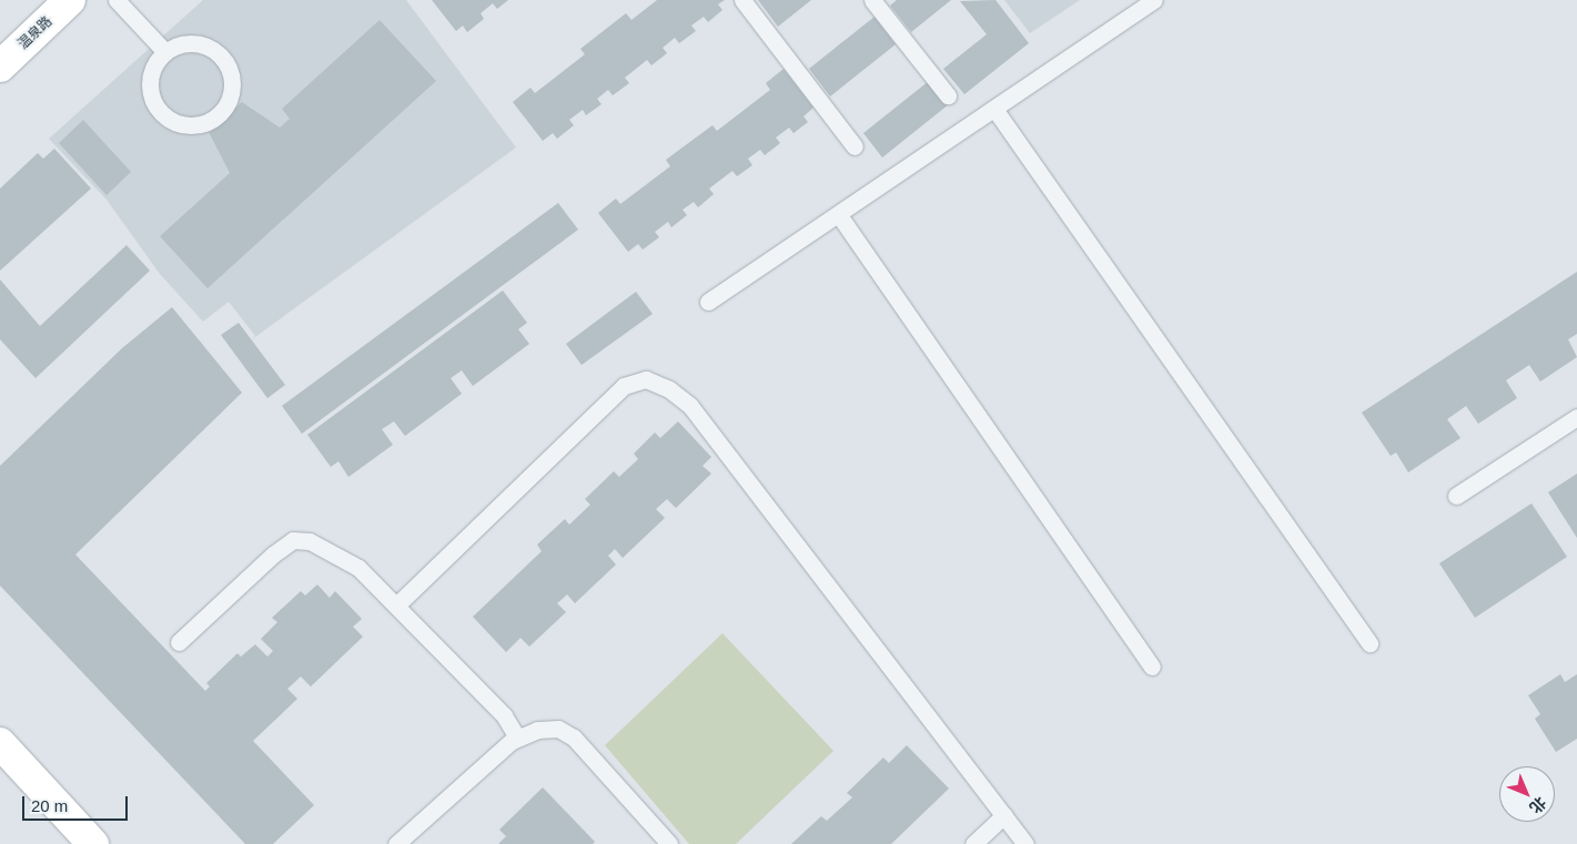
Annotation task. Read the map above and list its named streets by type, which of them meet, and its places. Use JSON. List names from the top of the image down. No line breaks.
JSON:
{"streets":{"street":["温泉路"]},"scale_bar":"20 m","north":"bottom right"}
